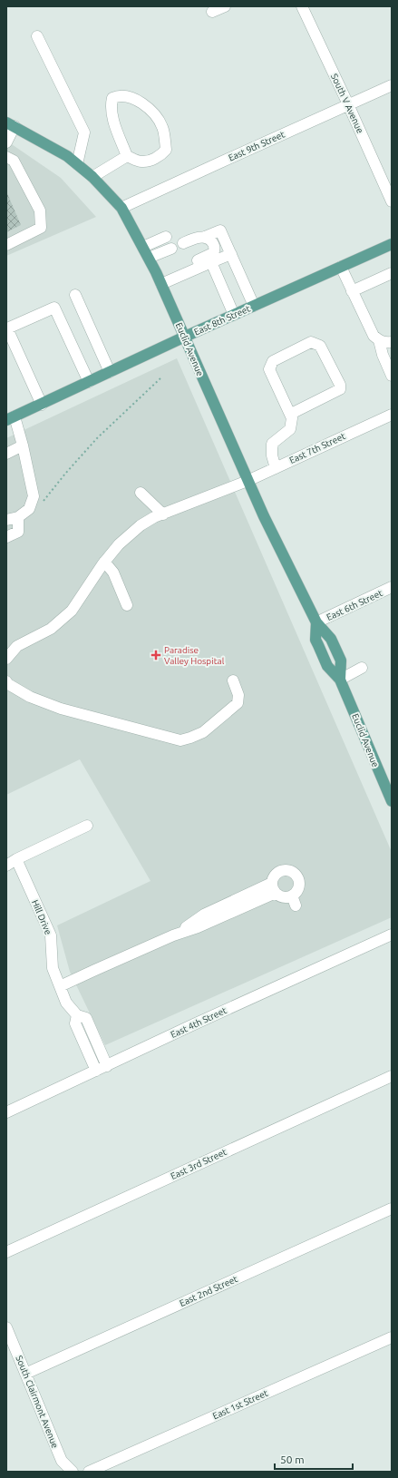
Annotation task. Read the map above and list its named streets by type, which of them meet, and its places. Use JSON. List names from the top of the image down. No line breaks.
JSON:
{"streets":{"main road":["East 8th Street","Euclid Avenue"],"street":["South V Avenue","East 9th Street","East 7th Street","East 6th Street","Hill Drive","East 4th Street","East 3rd Street","East 2nd Street","South Clairmont Avenue","East 1st Street"]},"crossings":[["South V Avenue","East 9th Street"],["East 9th Street","Euclid Avenue"],["East 8th Street","Euclid Avenue"],["Euclid Avenue","East 7th Street"],["Euclid Avenue","East 6th Street"],["Hill Drive","East 4th Street"],["East 2nd Street","South Clairmont Avenue"]],"places":{"health":["Paradise Valley Hospital"]},"scale_bar":"50 m"}
